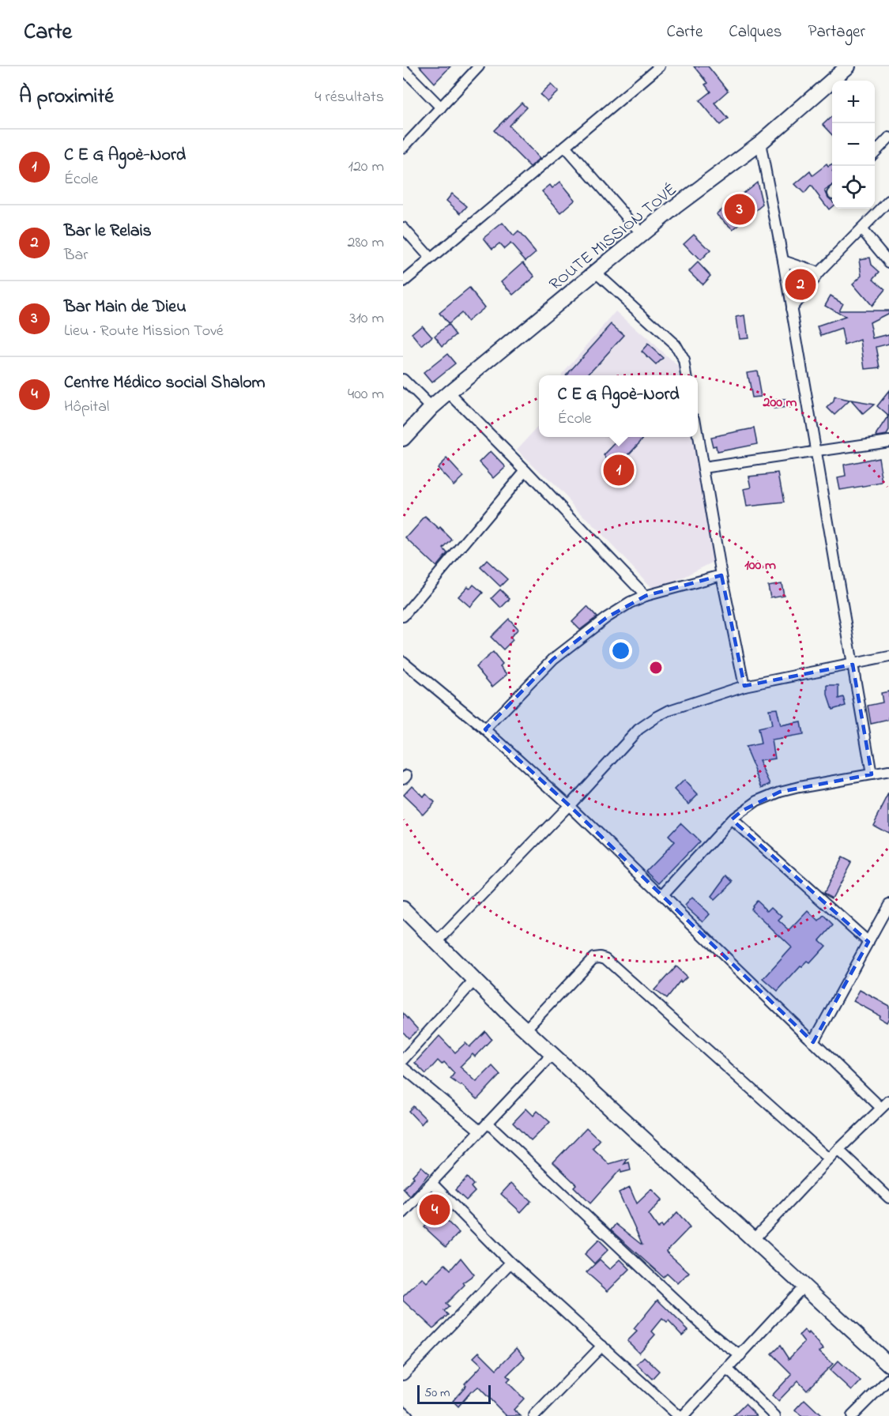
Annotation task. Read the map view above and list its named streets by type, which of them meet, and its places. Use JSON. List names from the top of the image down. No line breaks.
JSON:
{"streets":{"street":["ROUTE MISSION TOVÉ"]},"scale_bar":"50 m","page":{"header":"Carte","nav":["Carte","Calques","Partager"],"heading":["À proximité","4 résultats"],"map_buttons":["+","−"],"list":[{"mark":"1","name":"C E G Agoè-Nord","note":"École","value":"120 m"},{"mark":"2","name":"Bar le Relais","note":"Bar","value":"280 m"},{"mark":"3","name":"Bar Main de Dieu","note":"Lieu · Route Mission Tové","value":"310 m"},{"mark":"4","name":"Centre Médico social Shalom","note":"Hôpital","value":"400 m"}],"pins":["3","2","1","4"],"popup":["C E G Agoè-Nord","École"],"scale":"50 m"},"rings":["200 m","100 m"]}
